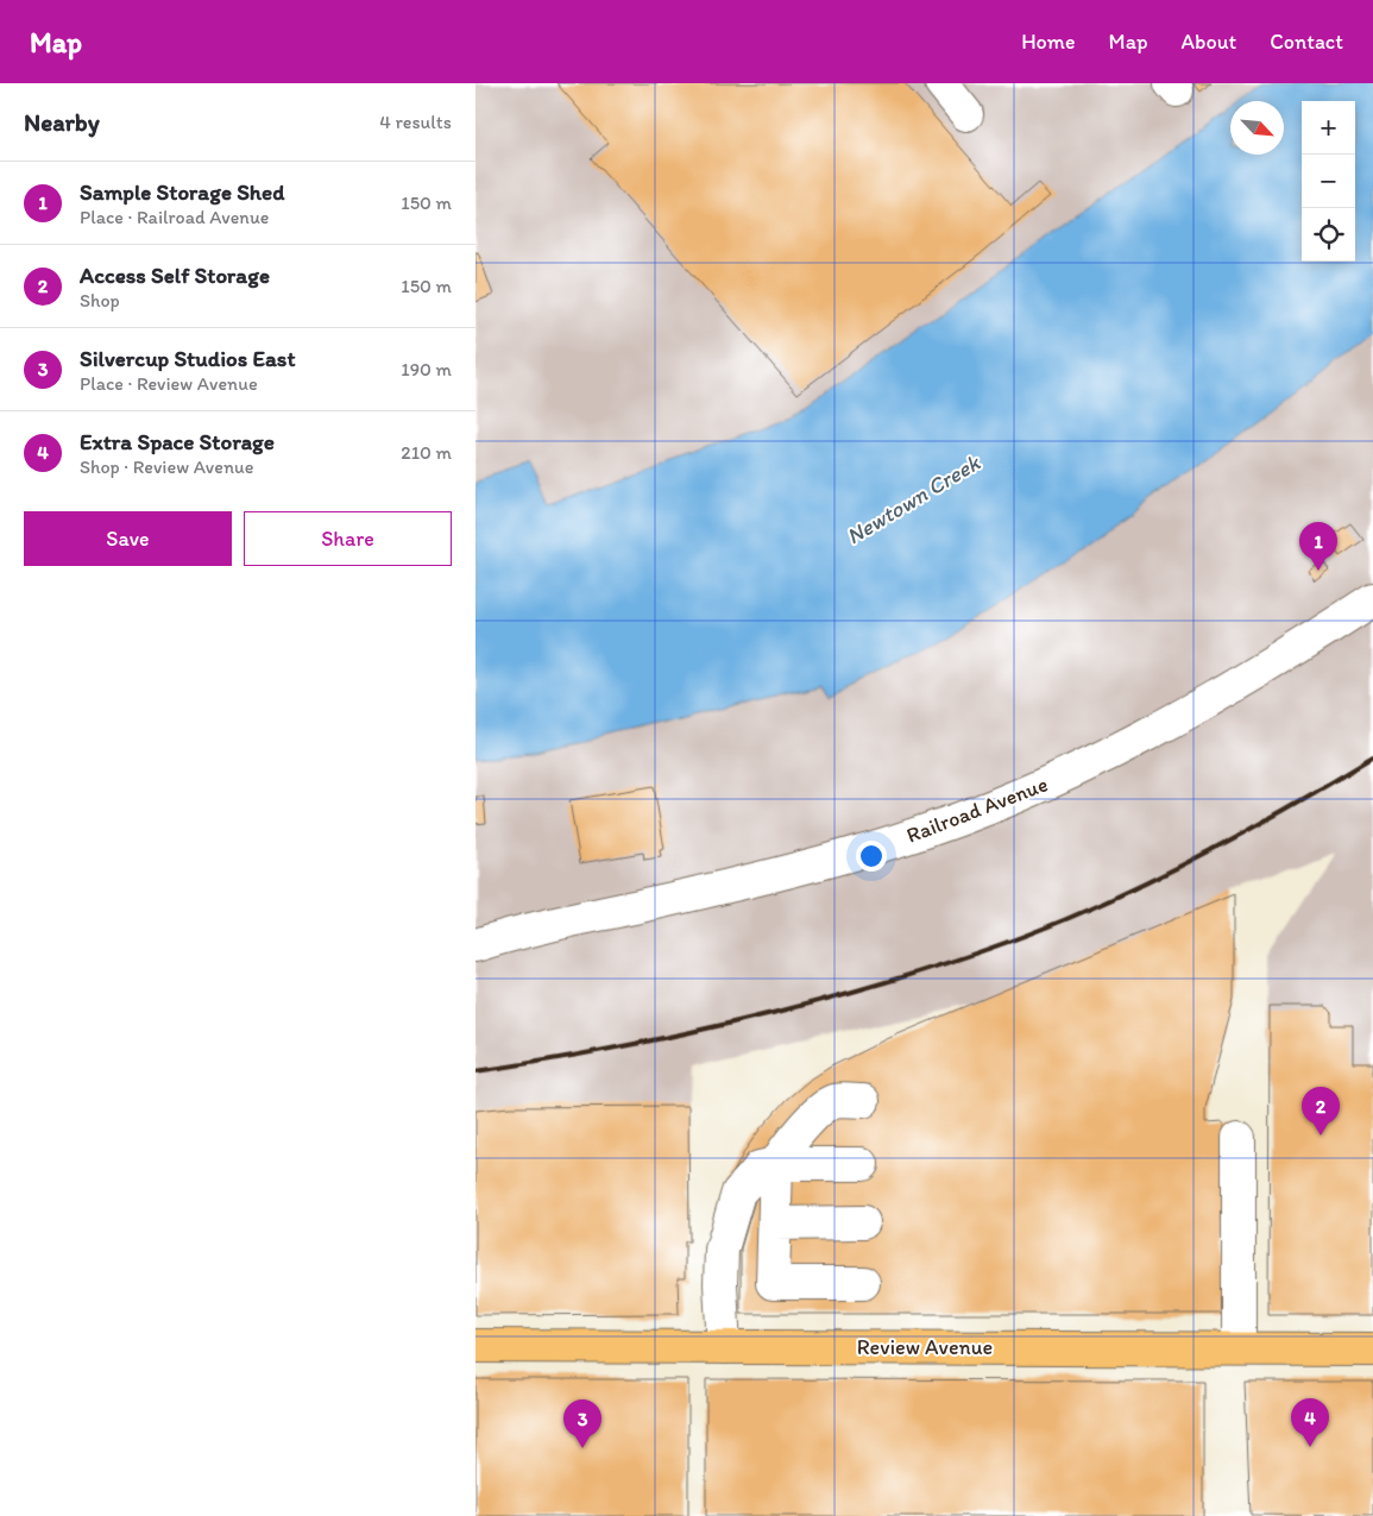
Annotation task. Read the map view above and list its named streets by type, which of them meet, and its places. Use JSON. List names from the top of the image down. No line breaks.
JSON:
{"streets":{"main road":["Review Avenue"],"street":["Railroad Avenue"]},"water":["Newtown Creek"],"north":"bottom right","page":{"header":"Map","nav":["Home","Map","About","Contact"],"heading":["Nearby","4 results"],"map_buttons":["+","−"],"list":[{"mark":"1","name":"Sample Storage Shed","note":"Place · Railroad Avenue","value":"150 m"},{"mark":"2","name":"Access Self Storage","note":"Shop","value":"150 m"},{"mark":"3","name":"Silvercup Studios East","note":"Place · Review Avenue","value":"190 m"},{"mark":"4","name":"Extra Space Storage","note":"Shop · Review Avenue","value":"210 m"}],"buttons":["Save","Share"],"pins":["1","2","4","3"]}}
